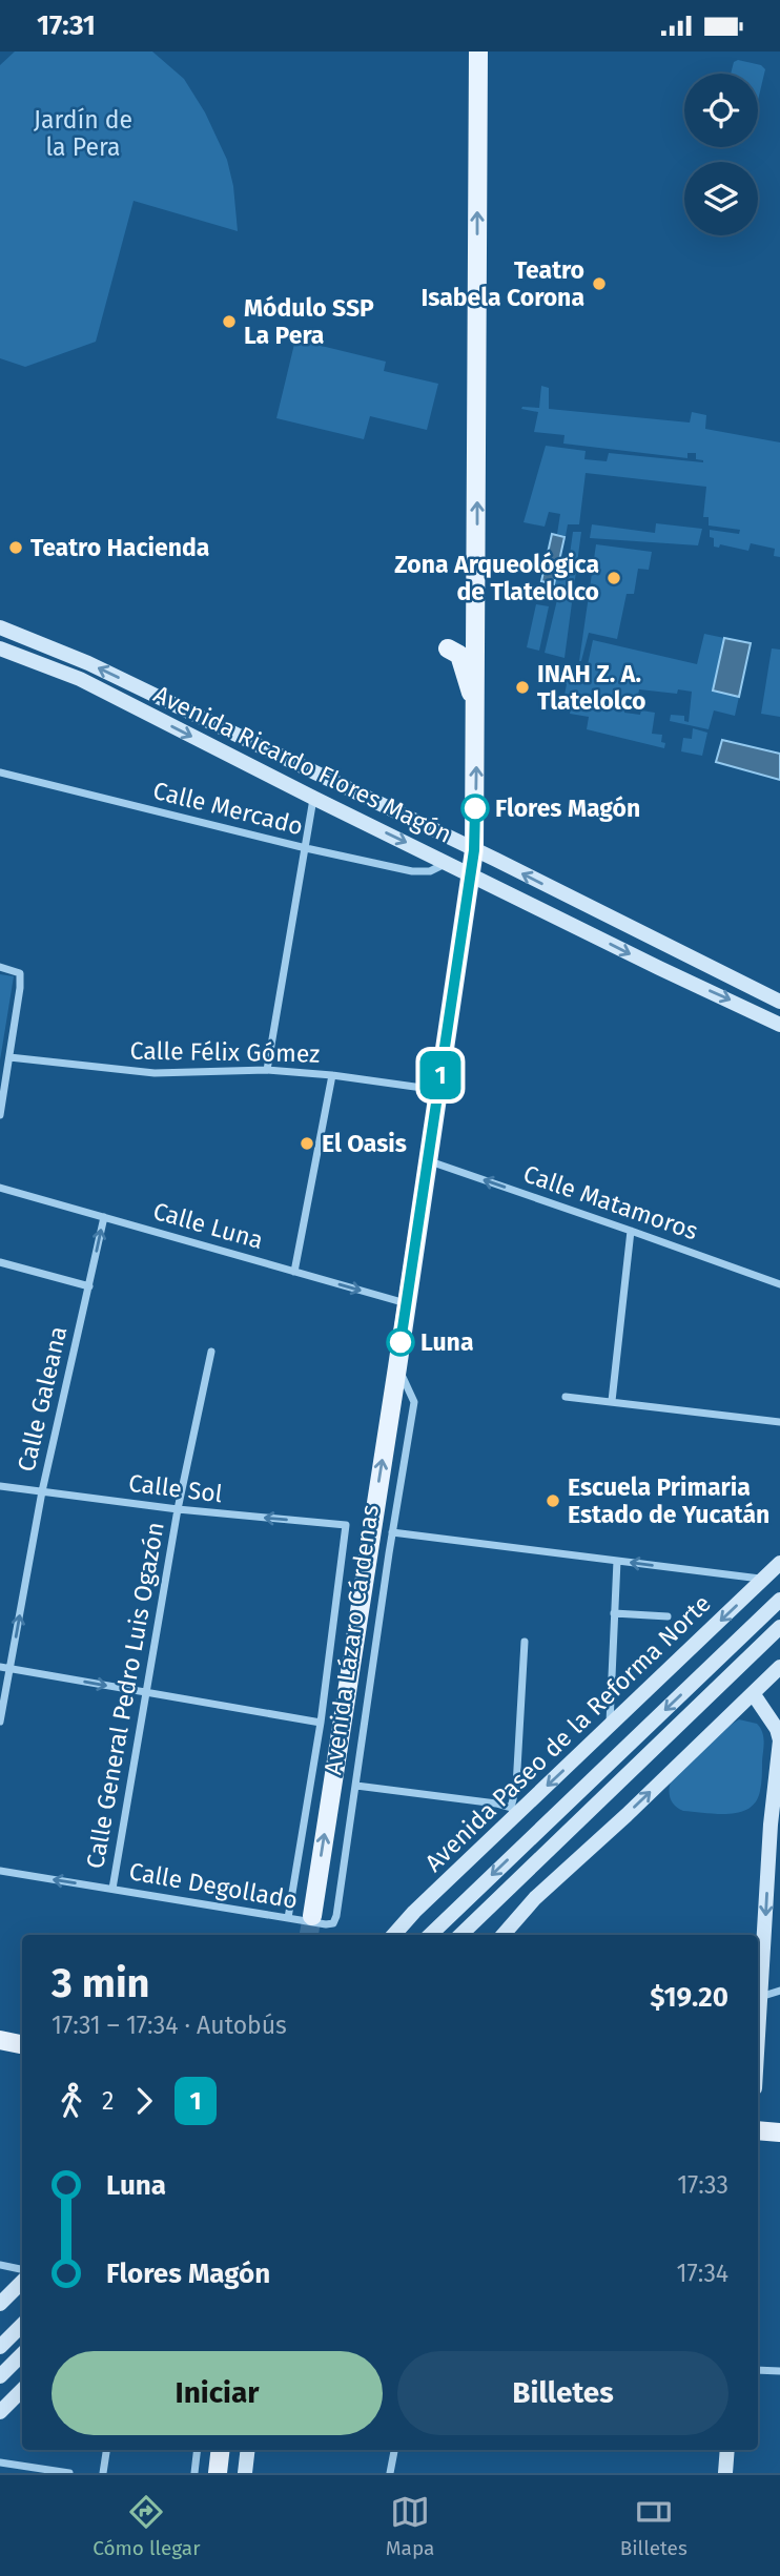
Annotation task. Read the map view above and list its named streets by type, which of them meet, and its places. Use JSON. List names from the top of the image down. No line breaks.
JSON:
{"streets":{"main road":["Avenida Ricardo Flores Magón","Avenida Lázaro Cárdenas","Avenida Paseo de la Reforma Norte"],"street":["Calle Mercado","Calle Félix Gómez","Calle Matamoros","Calle Luna","Calle Galeana","Calle Sol","Calle General Pedro Luis Ogazón","Calle Degollado"]},"crossings":[["Avenida Ricardo Flores Magón","Calle Mercado"],["Avenida Ricardo Flores Magón","Avenida Lázaro Cárdenas"],["Calle Félix Gómez","Avenida Lázaro Cárdenas"],["Calle Matamoros","Avenida Lázaro Cárdenas"],["Calle Luna","Calle Galeana"],["Calle Luna","Avenida Lázaro Cárdenas"],["Calle Galeana","Calle Sol"],["Calle Sol","Calle General Pedro Luis Ogazón"],["Avenida Lázaro Cárdenas","Calle Degollado"],["Calle General Pedro Luis Ogazón","Calle Degollado"]],"one_way":["Calle Matamoros","Calle Galeana","Avenida Lázaro Cárdenas"],"parks":["Jardín de la Pera"],"places":["Teatro Isabela Corona","Módulo SSP La Pera","Teatro Hacienda","Zona Arqueológica de Tlatelolco","INAH Z. A. Tlatelolco","Flores Magón","El Oasis","Luna","Escuela Primaria Estado de Yucatán"],"lines":["bus line 1"],"page":{"status":"17:31","on_map":"1","heading":["3 min","17:31 – 17:34 · Autobús","$19.20"],"legs":["2","1"],"list":[{"name":"Luna","value":"17:33"},{"name":"Flores Magón","value":"17:34"}],"buttons":["Iniciar","Billetes"],"tabs":["Cómo llegar","Mapa","Billetes"]}}
